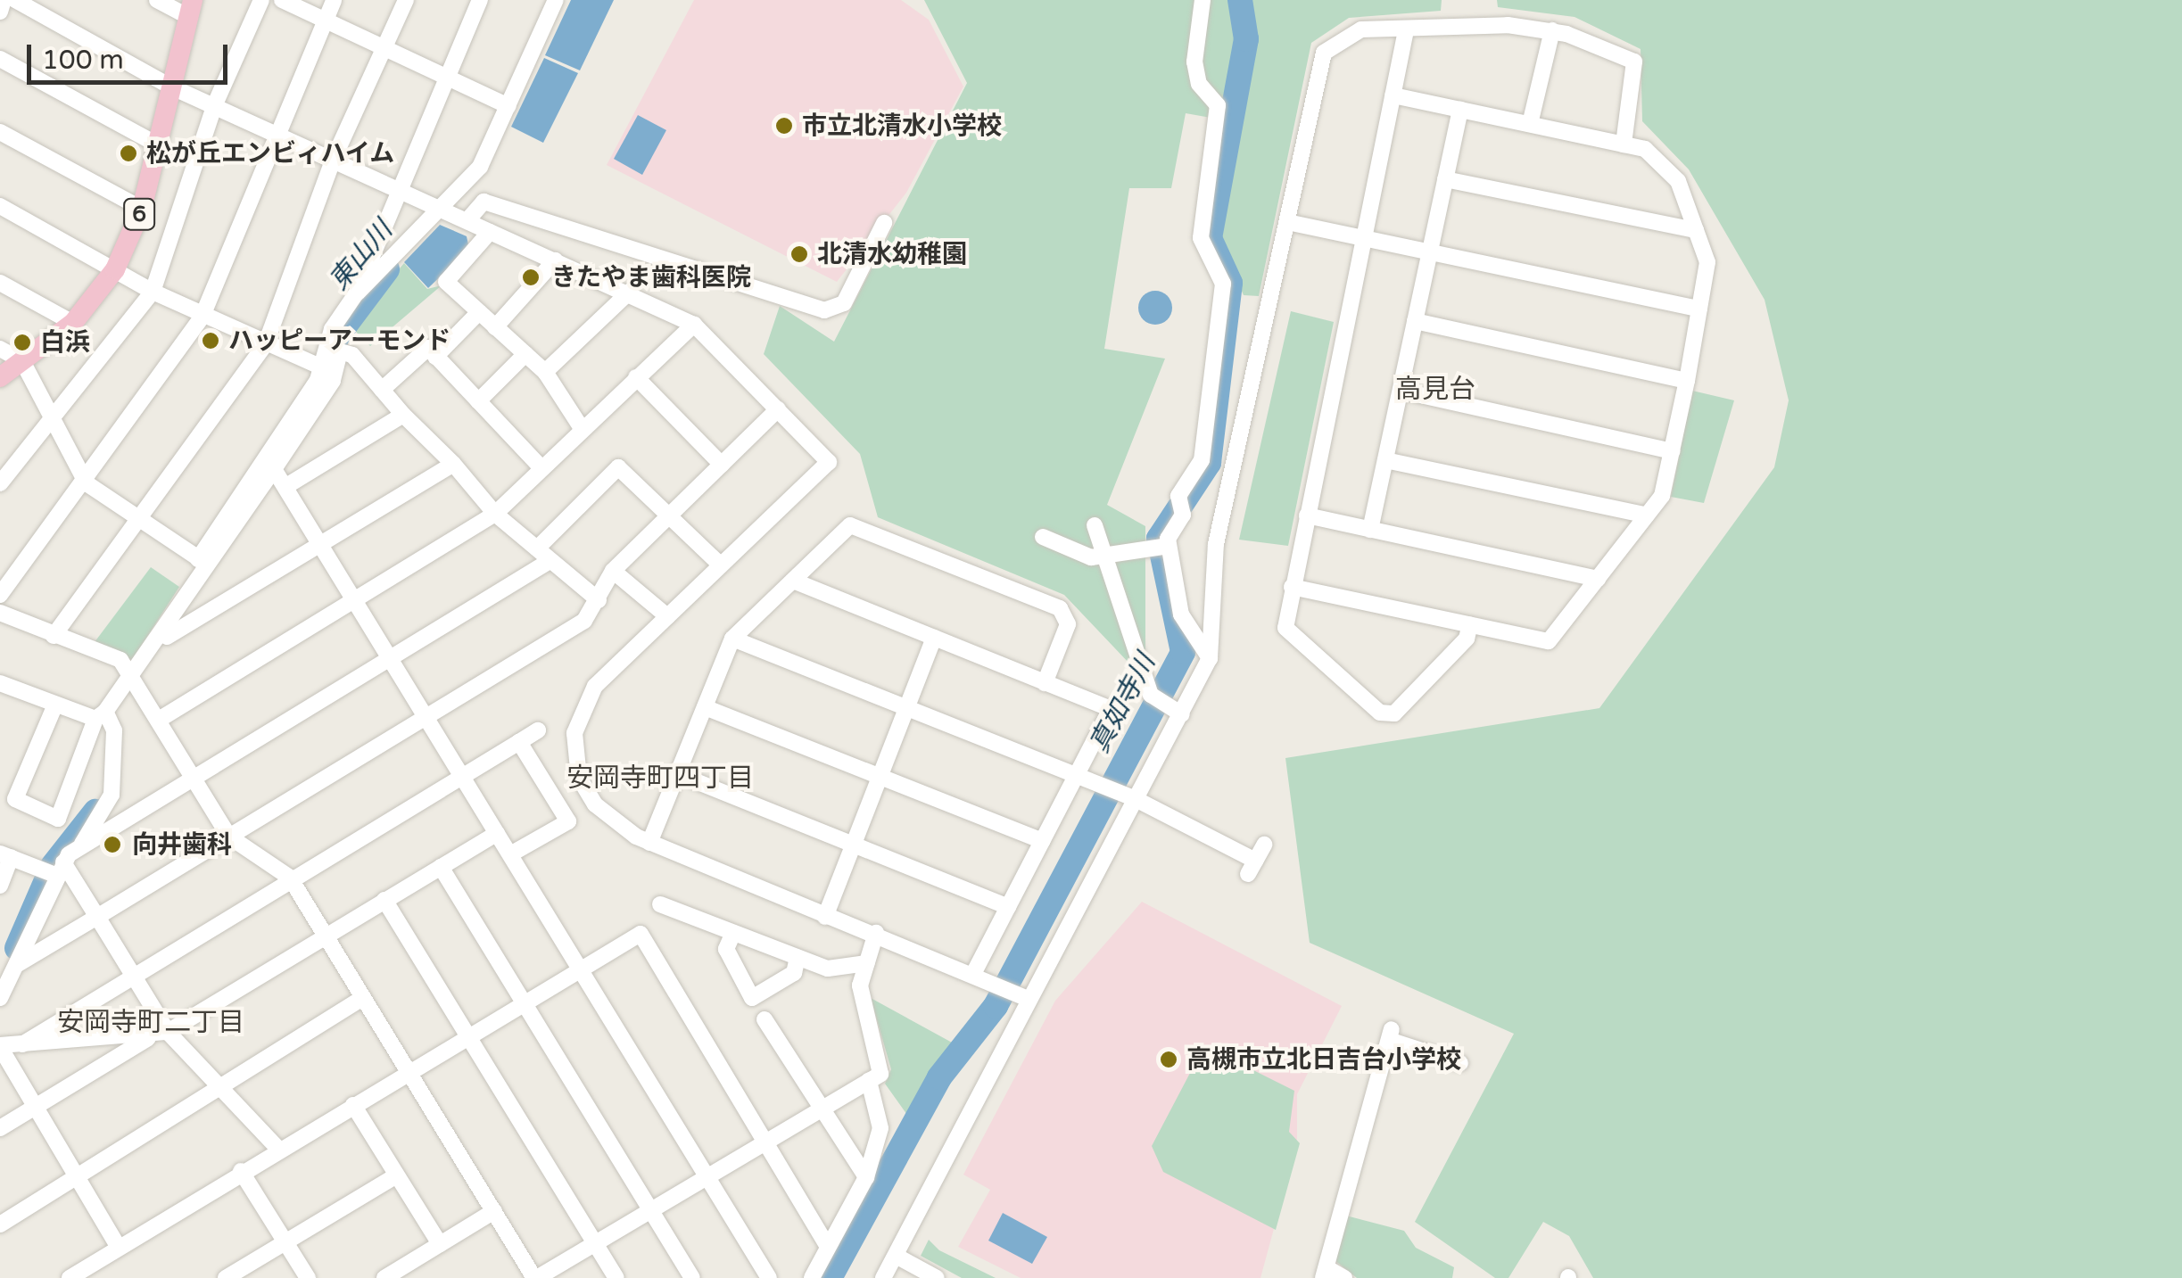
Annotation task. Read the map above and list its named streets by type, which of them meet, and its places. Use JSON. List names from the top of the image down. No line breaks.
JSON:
{"streets":{"main road":["6"]},"districts":["高見台","安岡寺町四丁目","安岡寺町二丁目"],"water":["東山川","真如寺川"],"places":["市立北清水小学校","松が丘エンビィハイム","北清水幼稚園","きたやま歯科医院","ハッピーアーモンド","白浜","向井歯科","高槻市立北日吉台小学校"],"scale_bar":"100 m"}
